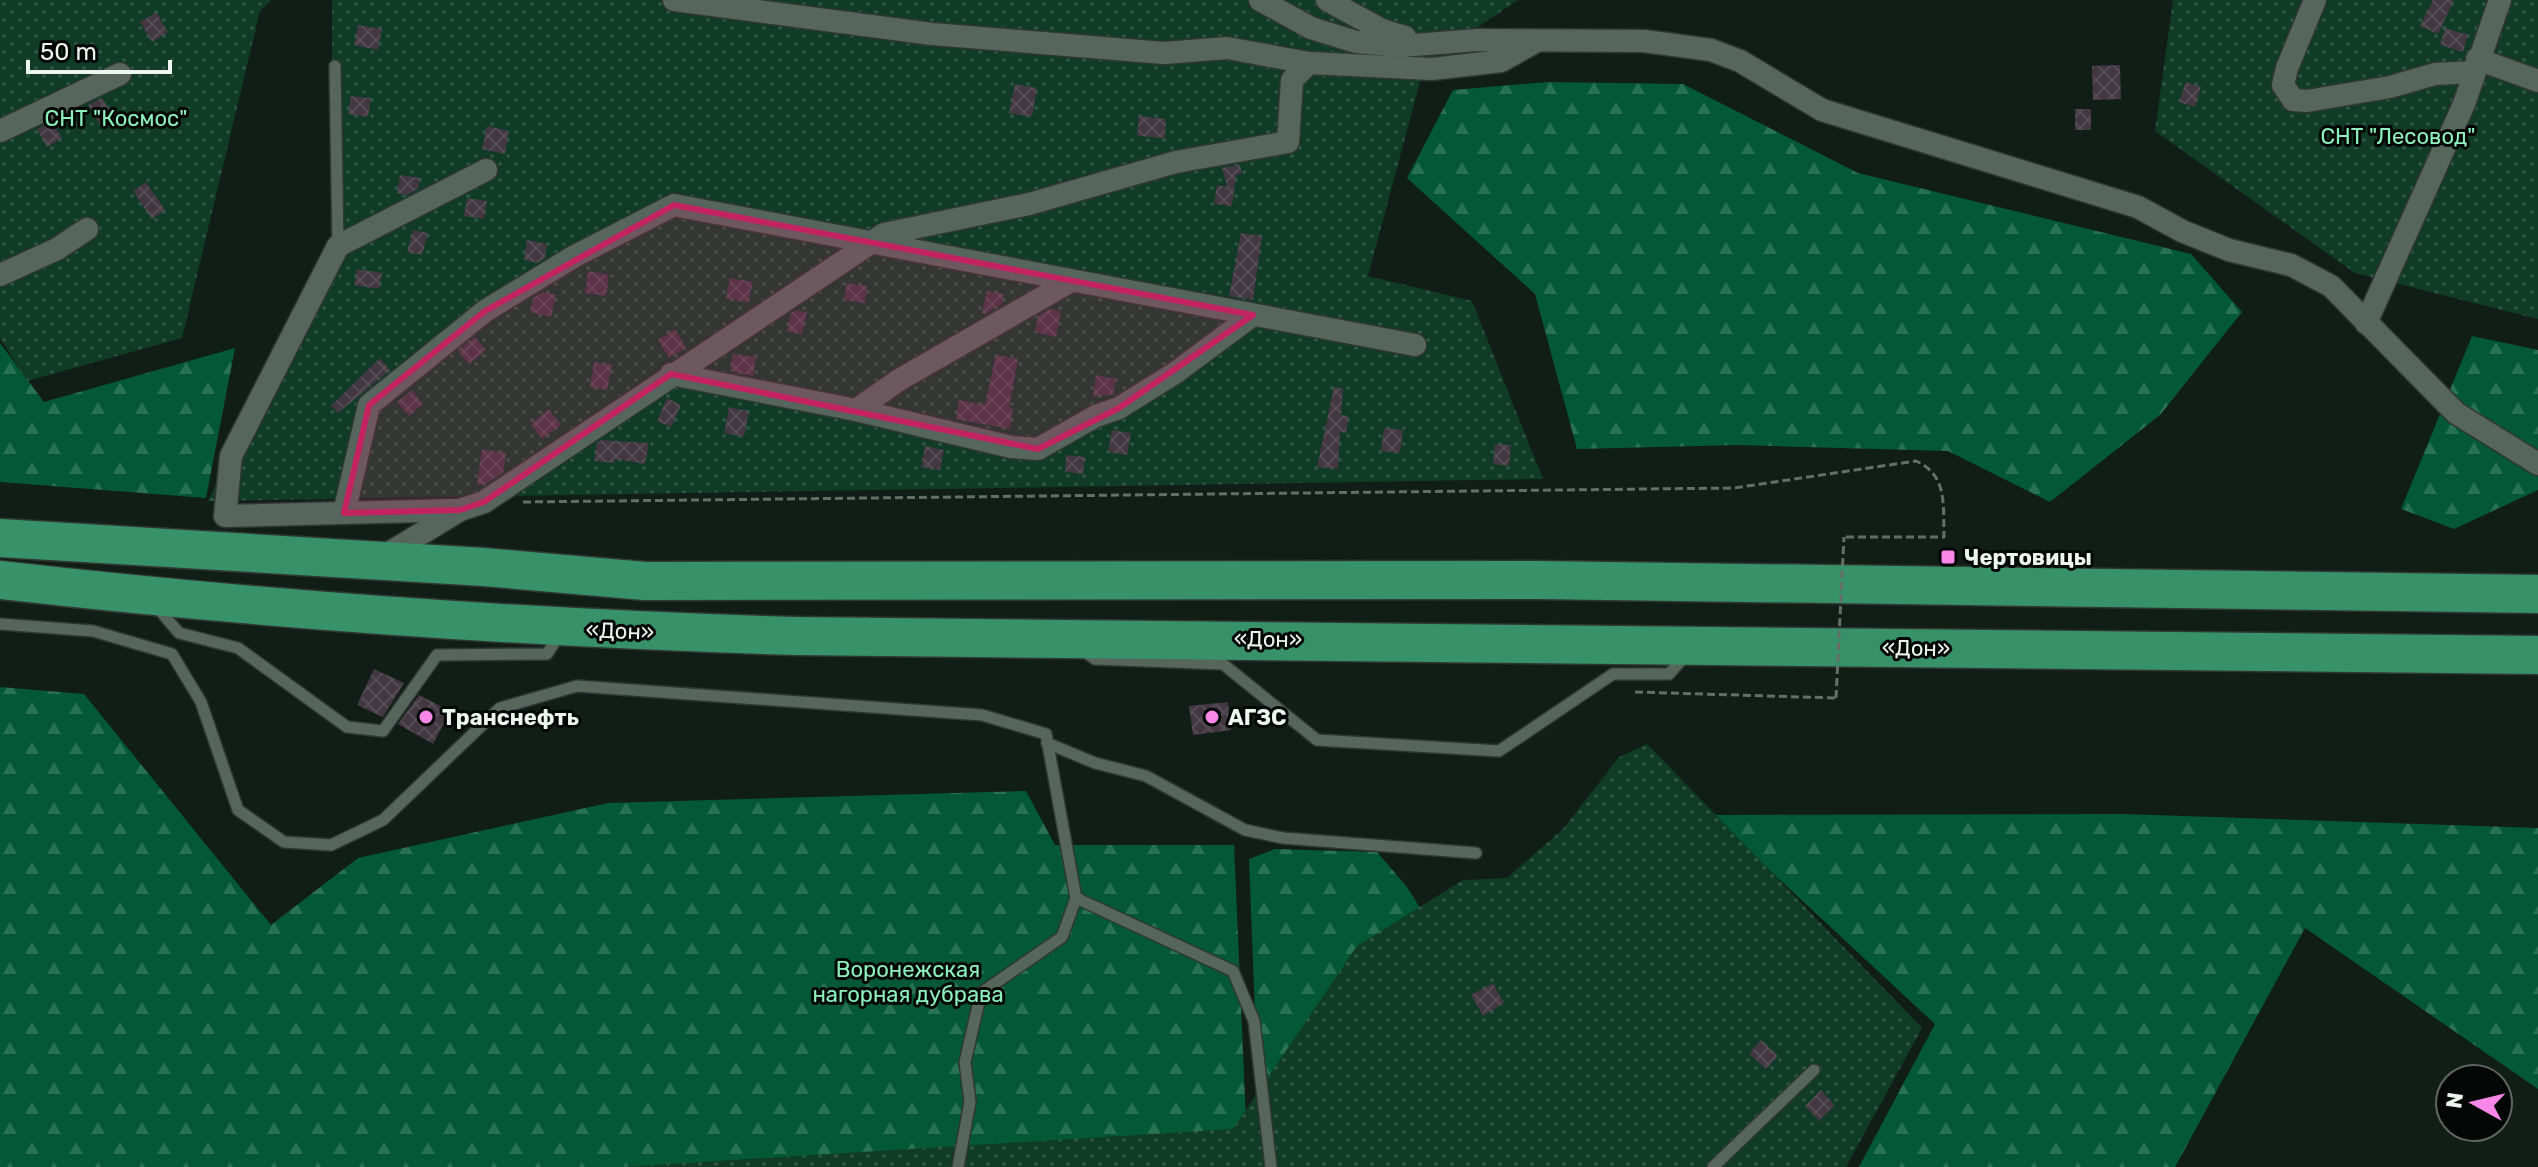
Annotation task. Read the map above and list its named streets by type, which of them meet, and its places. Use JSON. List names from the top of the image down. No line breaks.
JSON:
{"streets":{"highway":["«Дон»"]},"parks":["СНТ \"Космос\"","СНТ \"Лесовод\"","Воронежская нагорная дубрава"],"places":{"transit":["Чертовицы"],"other":["Транснефть","АГЗС"]},"scale_bar":"50 m","north":"left"}
